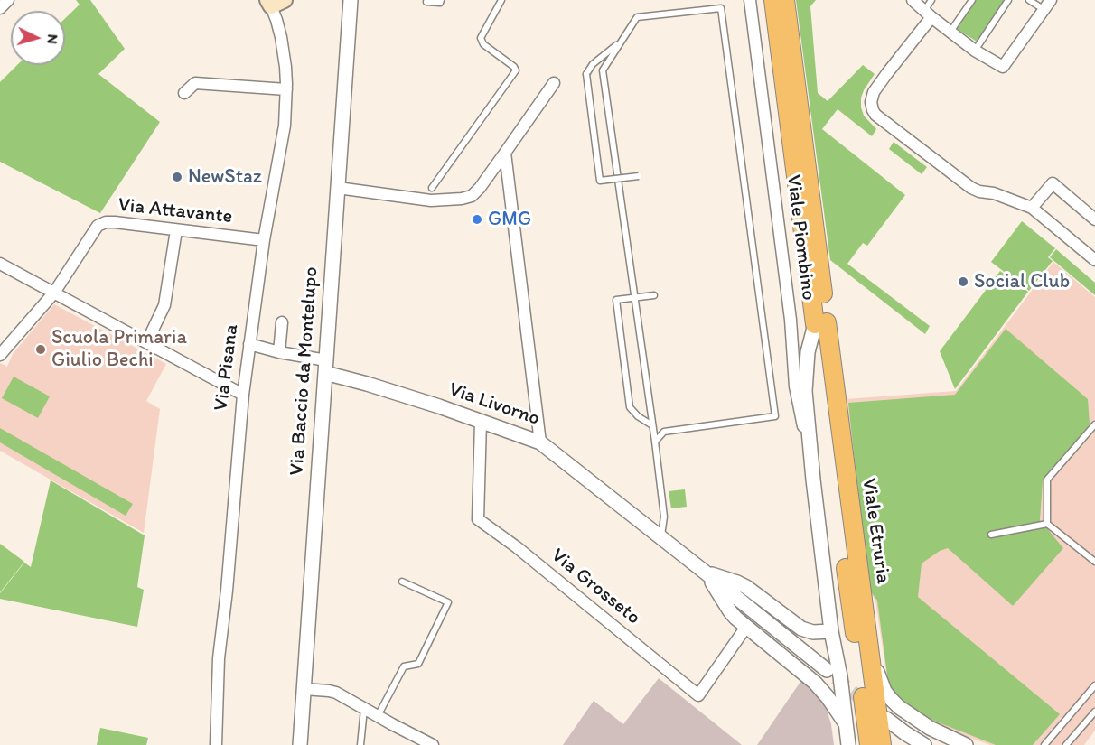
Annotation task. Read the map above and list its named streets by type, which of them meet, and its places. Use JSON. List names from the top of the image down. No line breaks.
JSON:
{"streets":{"main road":["Viale Etruria"],"street":["Via Attavante","Viale Piombino","Via Pisana","Via Baccio da Montelupo","Via Livorno","Via Grosseto"]},"crossings":[["Via Attavante","Via Pisana"],["Viale Piombino","Via Livorno"],["Viale Piombino","Viale Etruria"],["Via Baccio da Montelupo","Via Livorno"],["Via Livorno","Via Grosseto"]],"places":["NewStaz","GMG","Social Club","Scuola Primaria Giulio Bechi"],"north":"right"}
